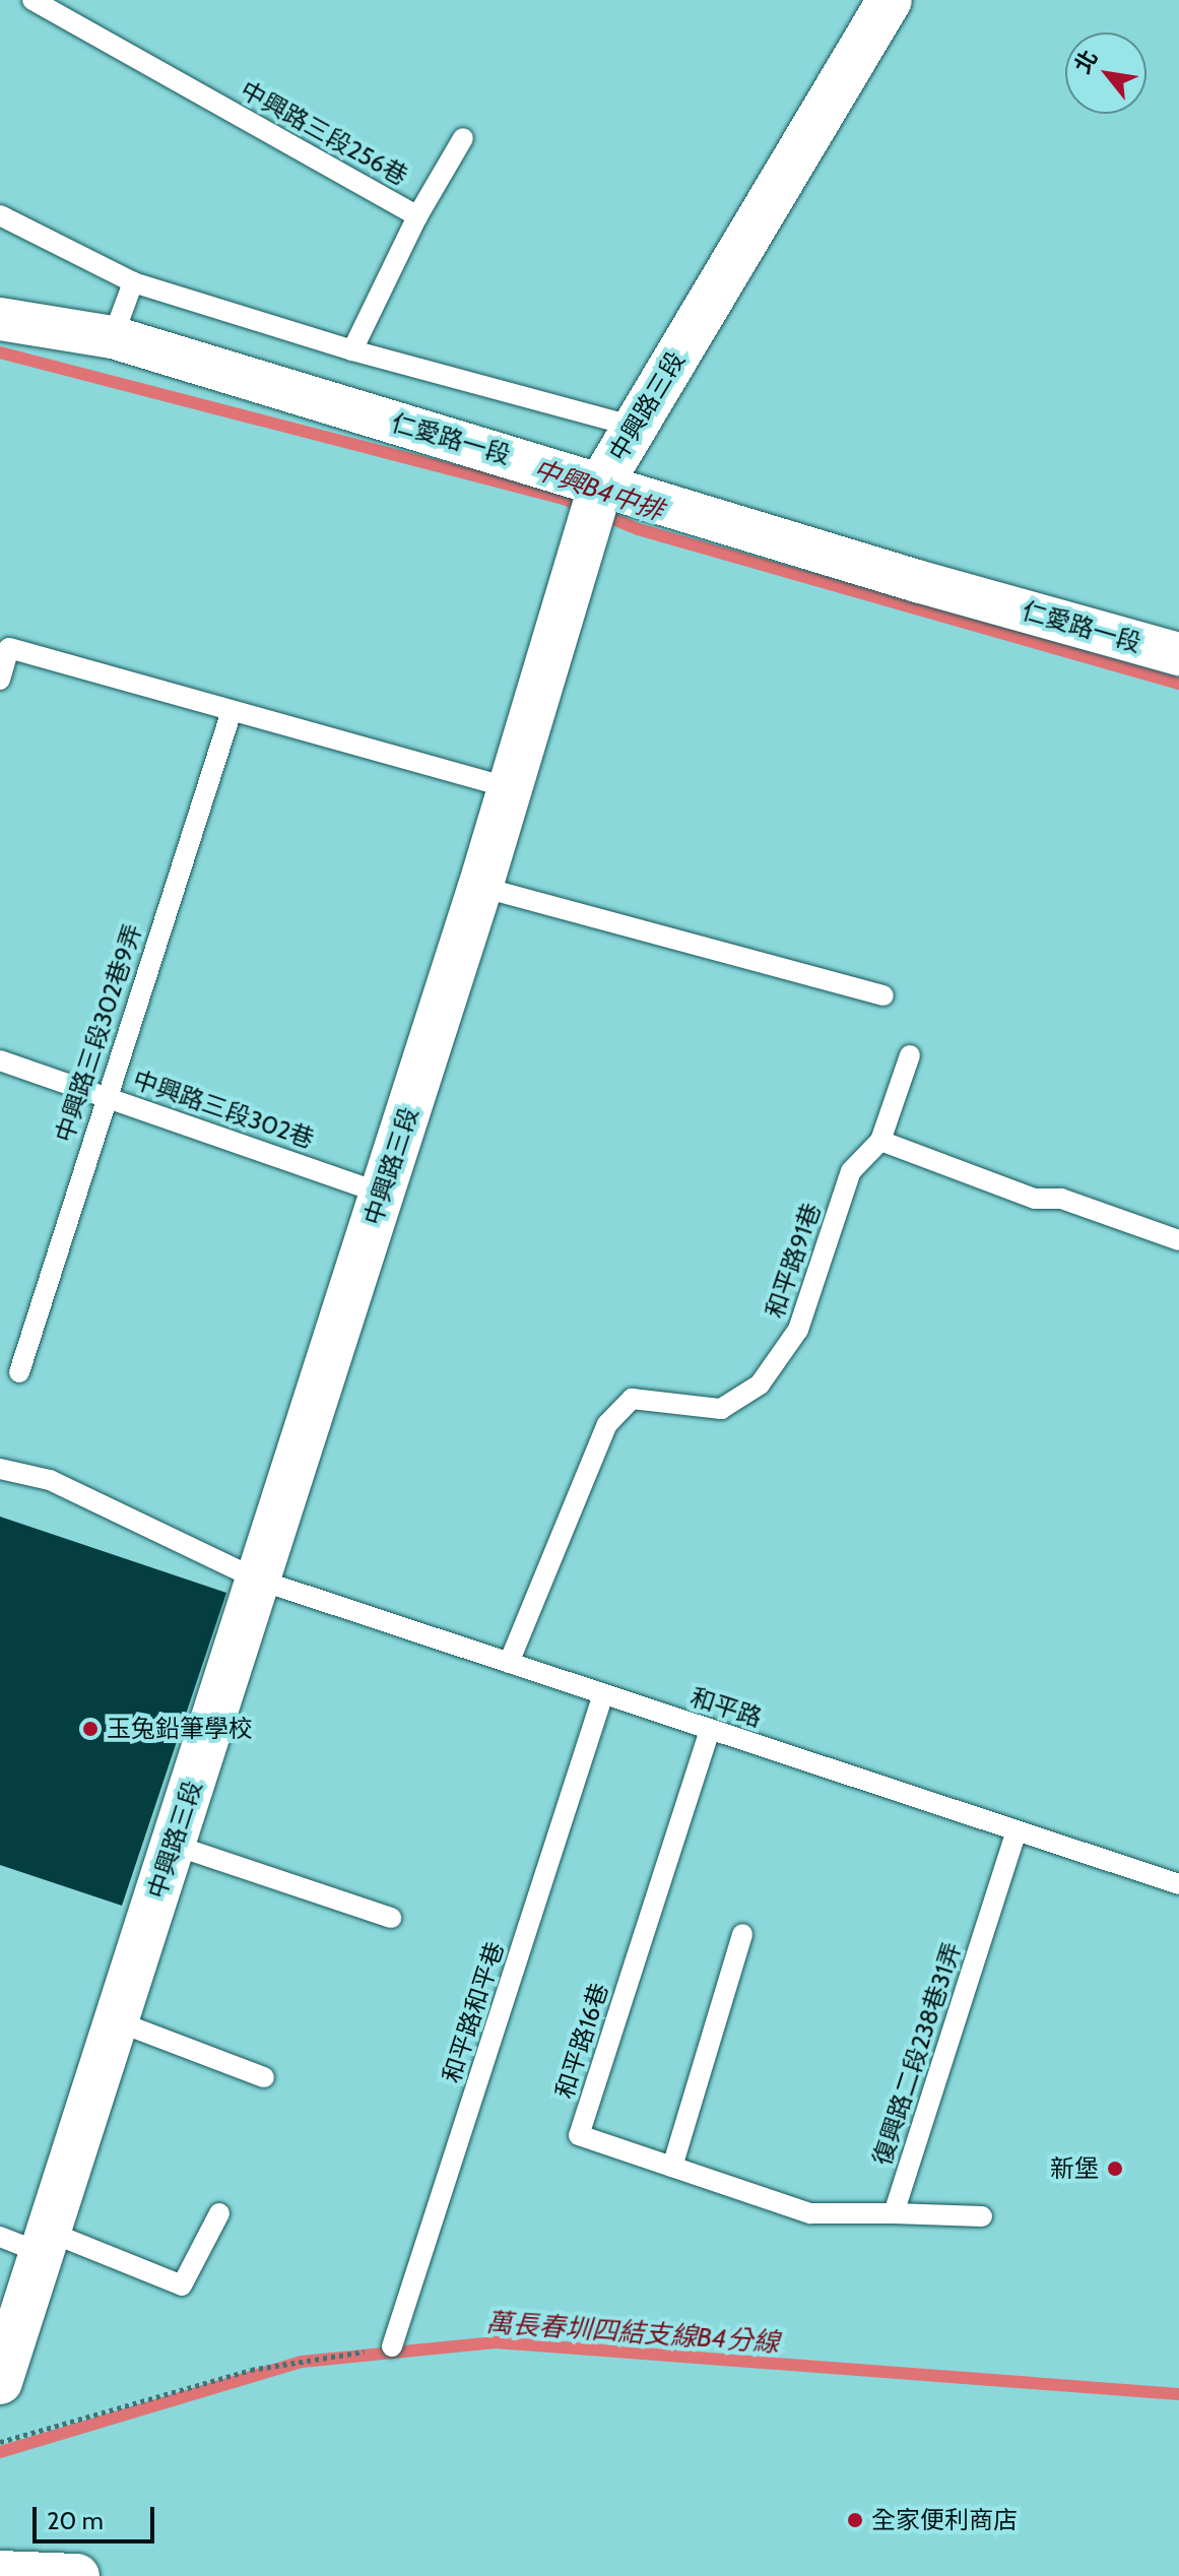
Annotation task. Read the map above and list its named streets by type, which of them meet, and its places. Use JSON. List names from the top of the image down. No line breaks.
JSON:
{"streets":{"street":["中興路三段","仁愛路一段"],"lane":["中興路三段256巷","中興路三段302巷9弄","中興路三段302巷","和平路91巷","和平路","和平路和平巷","和平路16巷","復興路二段238巷31弄"]},"crossings":[["中興路三段","仁愛路一段"],["中興路三段","中興路三段302巷"],["中興路三段","和平路"],["中興路三段302巷9弄","中興路三段302巷"],["和平路91巷","和平路"],["和平路","和平路和平巷"],["和平路","和平路16巷"],["和平路","復興路二段238巷31弄"],["和平路16巷","復興路二段238巷31弄"]],"water":["中興B4中排","萬長春圳四結支線B4分線"],"places":["玉兔鉛筆學校","新堡","全家便利商店"],"scale_bar":"20 m","north":"top left"}
